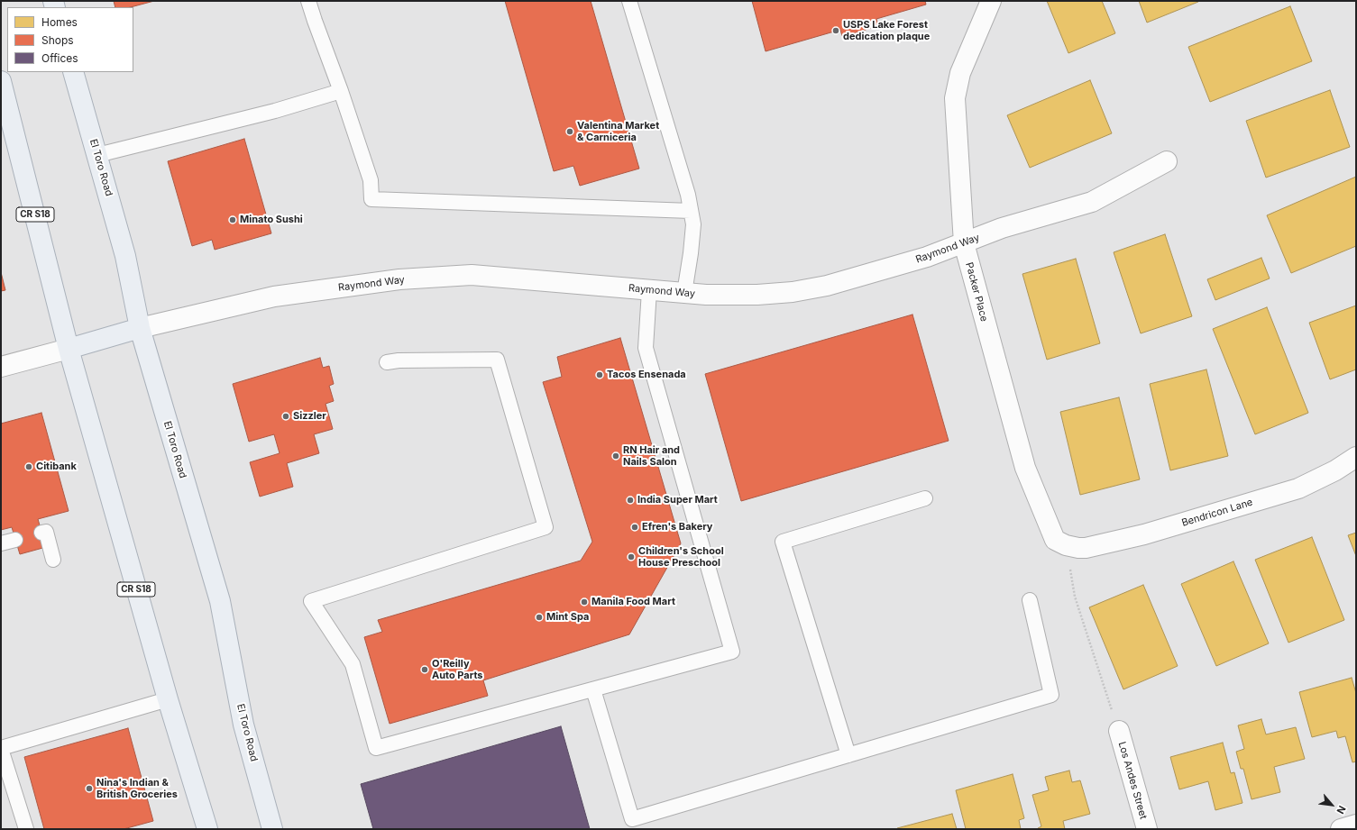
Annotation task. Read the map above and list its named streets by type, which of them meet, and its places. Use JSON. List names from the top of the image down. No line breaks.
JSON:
{"streets":{"main road":["El Toro Road","CR S18"],"street":["Raymond Way","Packer Place","Bendricon Lane","Los Andes Street"]},"crossings":[["El Toro Road","Raymond Way"],["Raymond Way","Packer Place"],["Packer Place","Bendricon Lane"]],"places":["USPS Lake Forest dedication plaque","Valentina Market & Carniceria","Minato Sushi","Tacos Ensenada","Sizzler","RN Hair and Nails Salon","Citibank","India Super Mart","Efren's Bakery","Children's School House Preschool","Manila Food Mart","Mint Spa","O'Reilly Auto Parts","Nina's Indian & British Groceries"],"legend":["Homes","Shops","Offices"],"north":"bottom right"}
